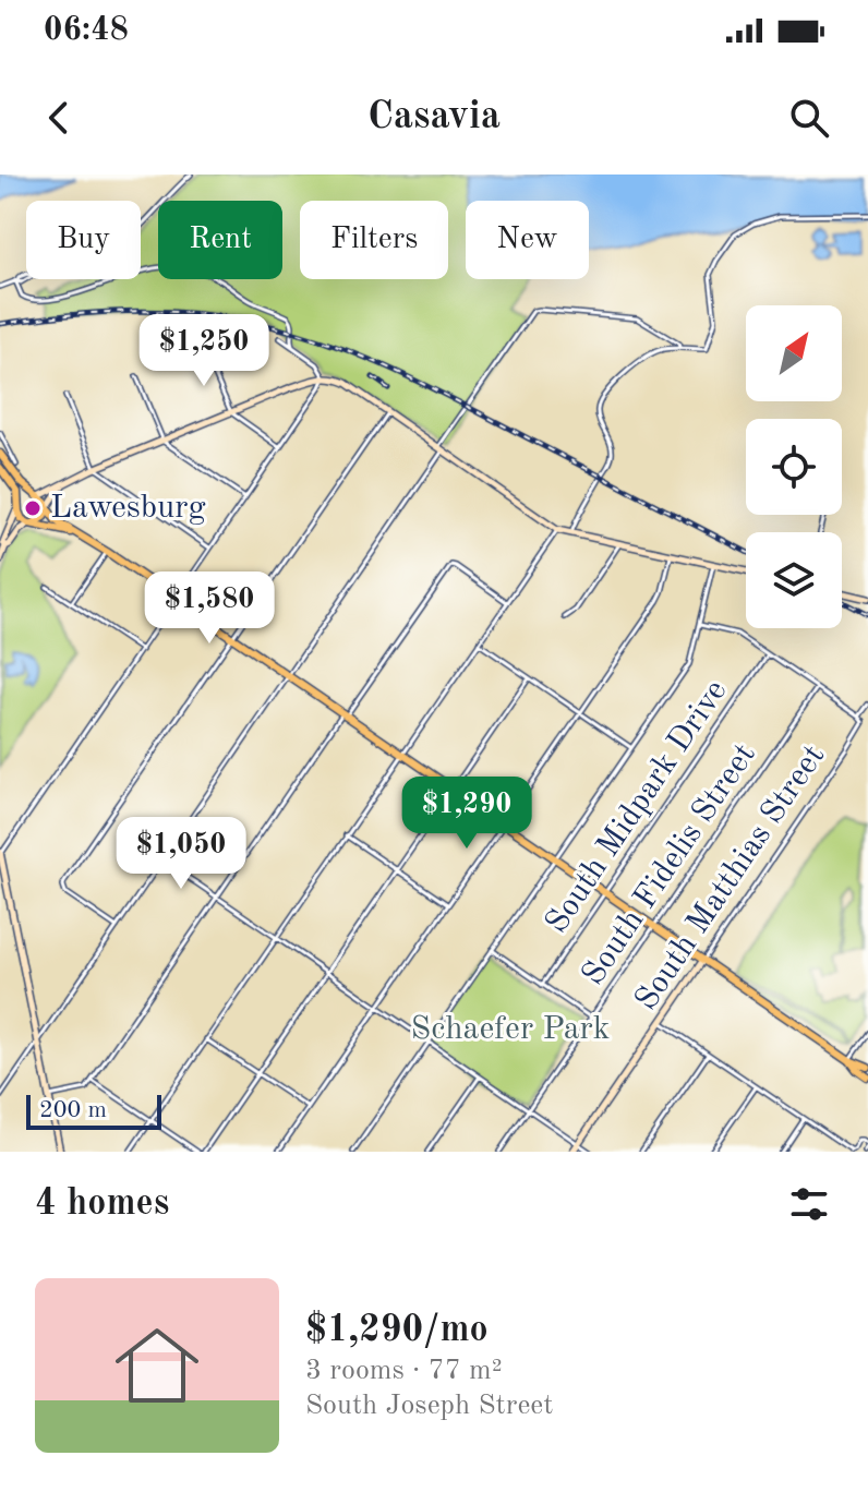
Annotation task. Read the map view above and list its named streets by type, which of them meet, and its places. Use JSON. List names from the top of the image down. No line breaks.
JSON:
{"streets":{"main road":["South Matthias Street"],"street":["South Midpark Drive","South Fidelis Street"]},"parks":["Schaefer Park"],"places":["Lawesburg"],"scale_bar":"200 m","north":"top right","page":{"status":"06:48","header":"Casavia","chip":["Buy","Rent","Filters","New"],"price":["$1,250","$1,580","$1,290","$1,050"],"scale":"200 m","heading":"4 homes","list":[{"name":"$1,290/mo","note":"3 rooms · 77 m² · South Joseph Street"}]}}
